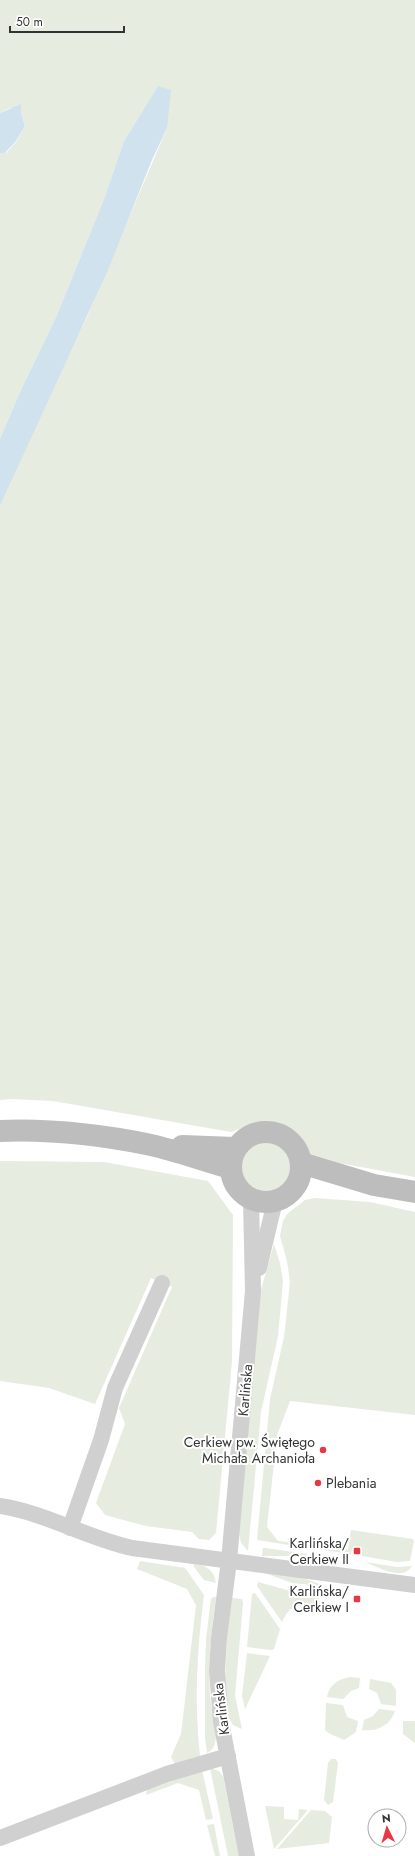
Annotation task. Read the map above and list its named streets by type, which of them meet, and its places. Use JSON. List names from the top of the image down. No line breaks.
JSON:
{"streets":{"street":["Karlińska"]},"places":{"other":["Cerkiew pw. Świętego Michała Archanioła","Plebania"],"transit":["Karlińska/ Cerkiew II","Karlińska/ Cerkiew I"]},"scale_bar":"50 m","north":"top"}
